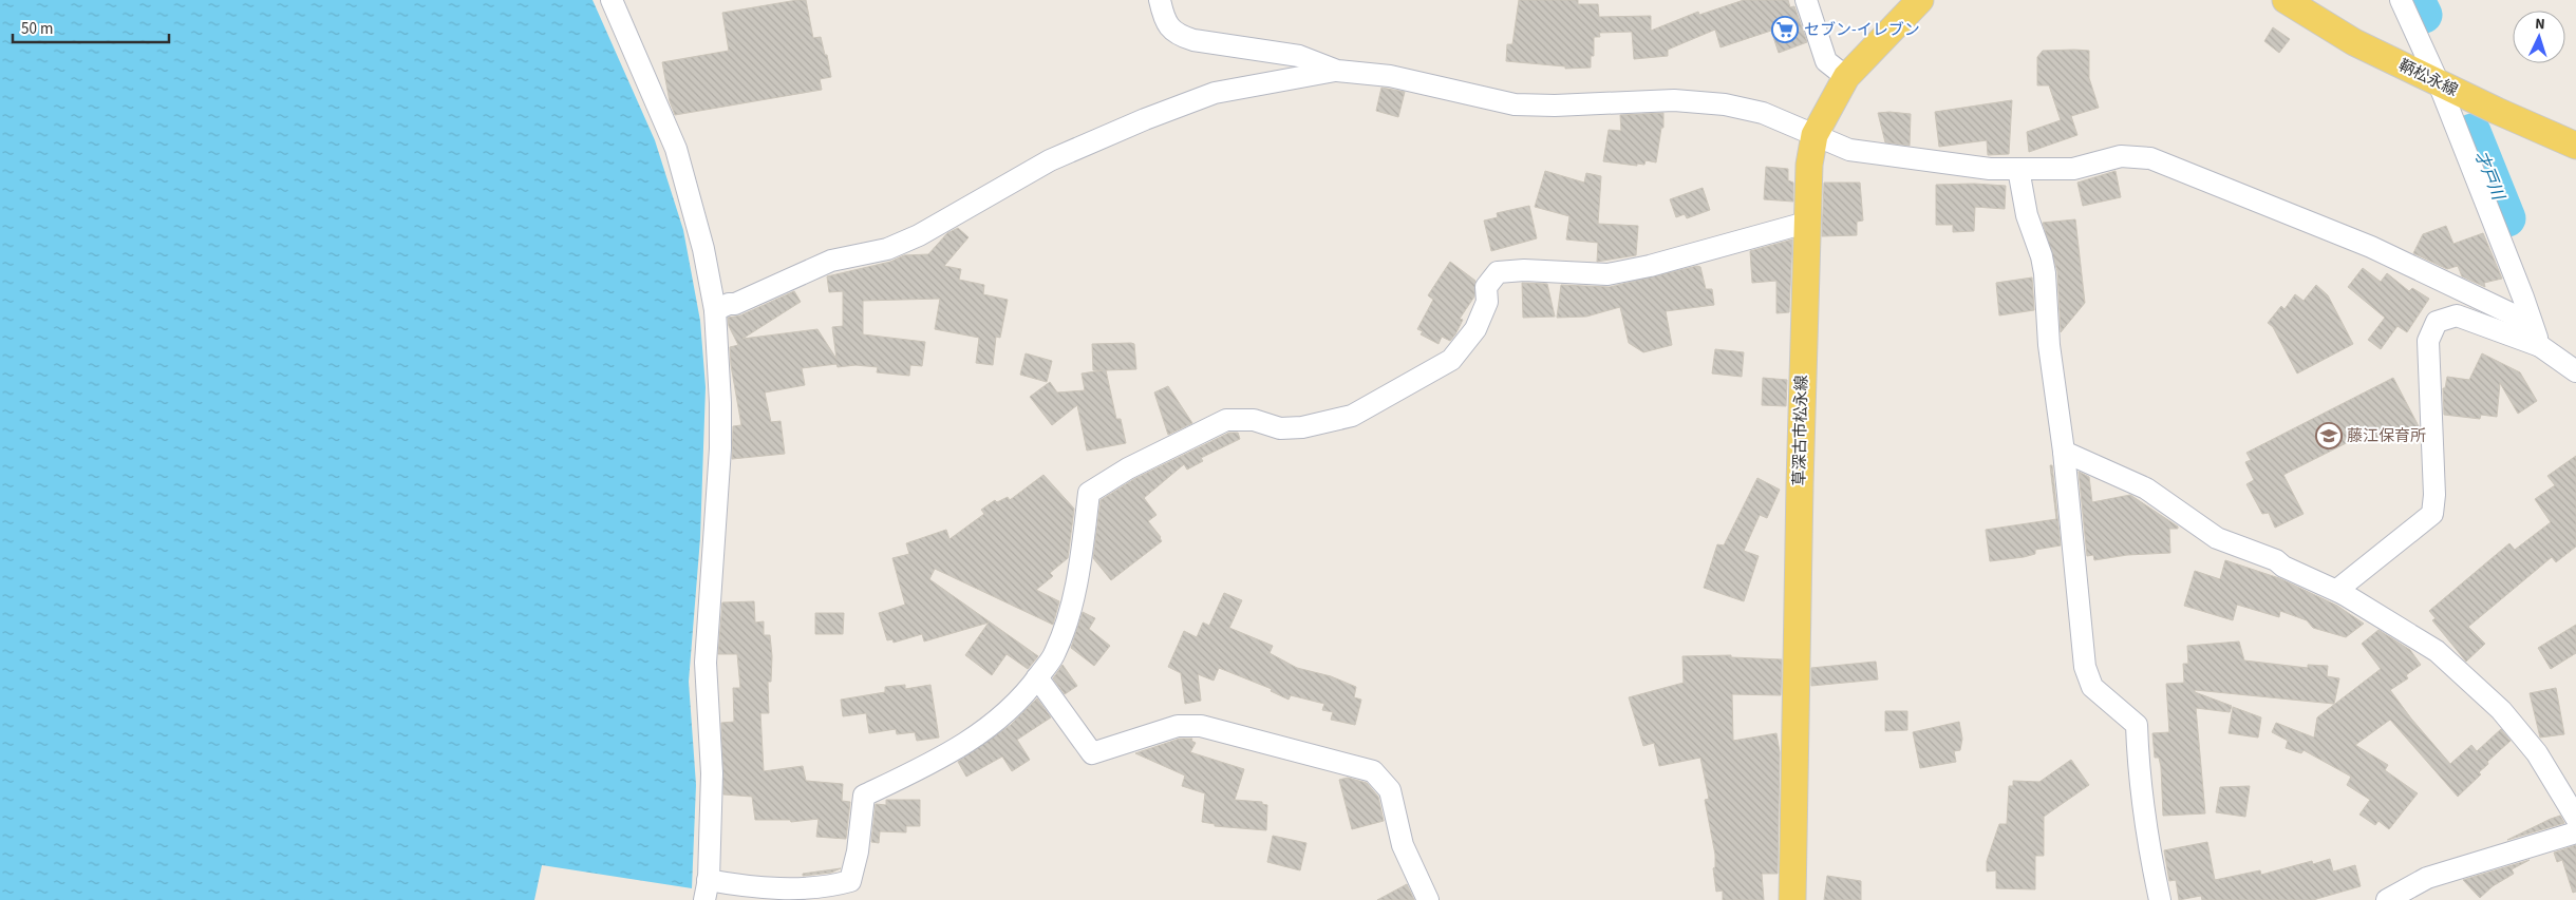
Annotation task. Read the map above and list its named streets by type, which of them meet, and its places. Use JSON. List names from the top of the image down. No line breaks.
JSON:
{"streets":{"main road":["鞆松永線","草深古市松永線"]},"water":["才戸川"],"places":{"supermarket":["セブン-イレブン"],"school or university":["藤江保育所"]},"scale_bar":"50 m","north":"top"}
